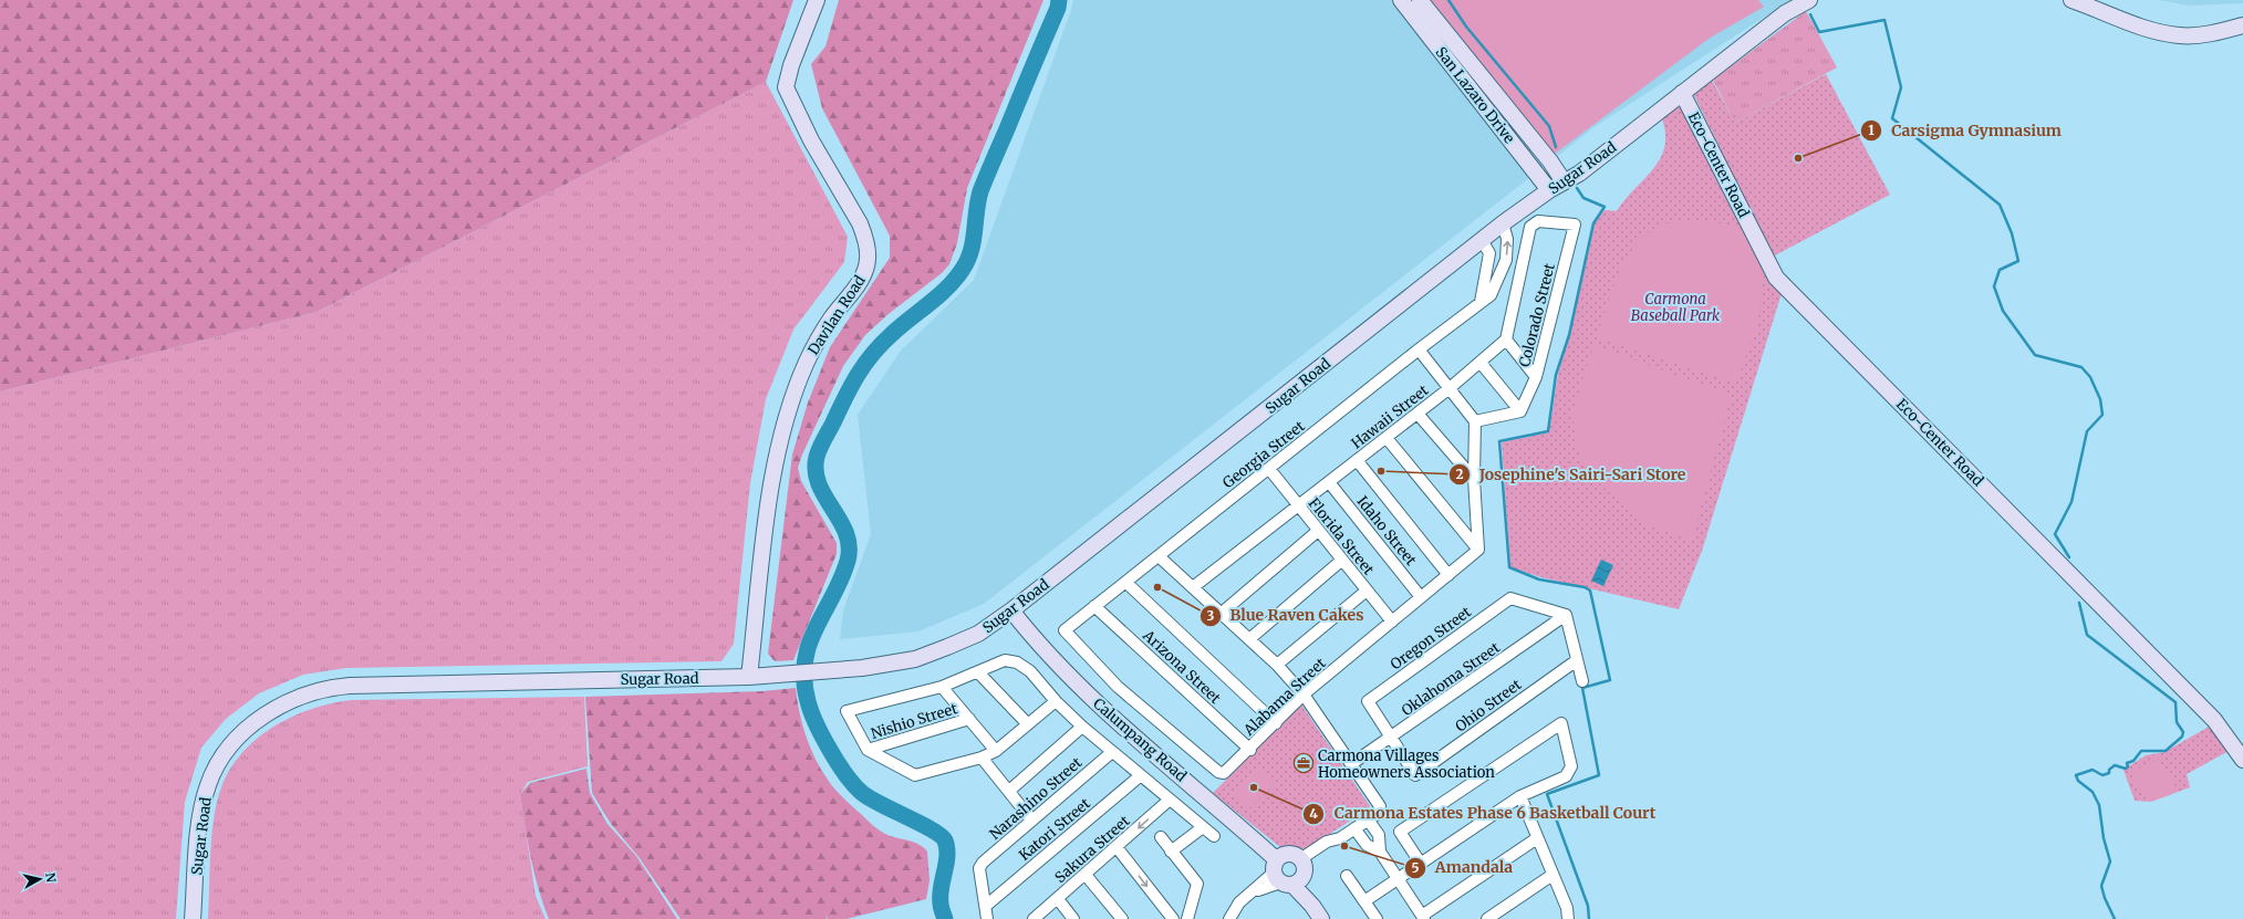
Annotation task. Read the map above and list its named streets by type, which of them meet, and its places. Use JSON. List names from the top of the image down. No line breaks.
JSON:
{"streets":{"main road":["San Lazaro Drive","Eco-Center Road","Sugar Road","Davilan Road","Calumpang Road"],"street":["Colorado Street","Hawaii Street","Georgia Street","Idaho Street","Florida Street","Oregon Street","Arizona Street","Oklahoma Street","Alabama Street","Ohio Street","Nishio Street","Narashino Street","Katori Street","Sakura Street"]},"crossings":[["San Lazaro Drive","Sugar Road"],["Eco-Center Road","Sugar Road"],["Sugar Road","Davilan Road"],["Sugar Road","Georgia Street"],["Sugar Road","Calumpang Road"],["Colorado Street","Hawaii Street"],["Hawaii Street","Idaho Street"],["Hawaii Street","Florida Street"],["Georgia Street","Florida Street"],["Georgia Street","Arizona Street"],["Georgia Street","Alabama Street"],["Idaho Street","Alabama Street"],["Florida Street","Alabama Street"],["Oregon Street","Oklahoma Street"],["Oregon Street","Ohio Street"],["Arizona Street","Alabama Street"],["Oklahoma Street","Ohio Street"],["Narashino Street","Katori Street"]],"parks":["Carmona Baseball Park"],"places":{"other":["Carsigma Gymnasium","Josephine's Sairi-Sari Store","Blue Raven Cakes","Carmona Estates Phase 6 Basketball Court","Amandala"],"office":["Carmona Villages Homeowners Association"]},"north":"right"}
